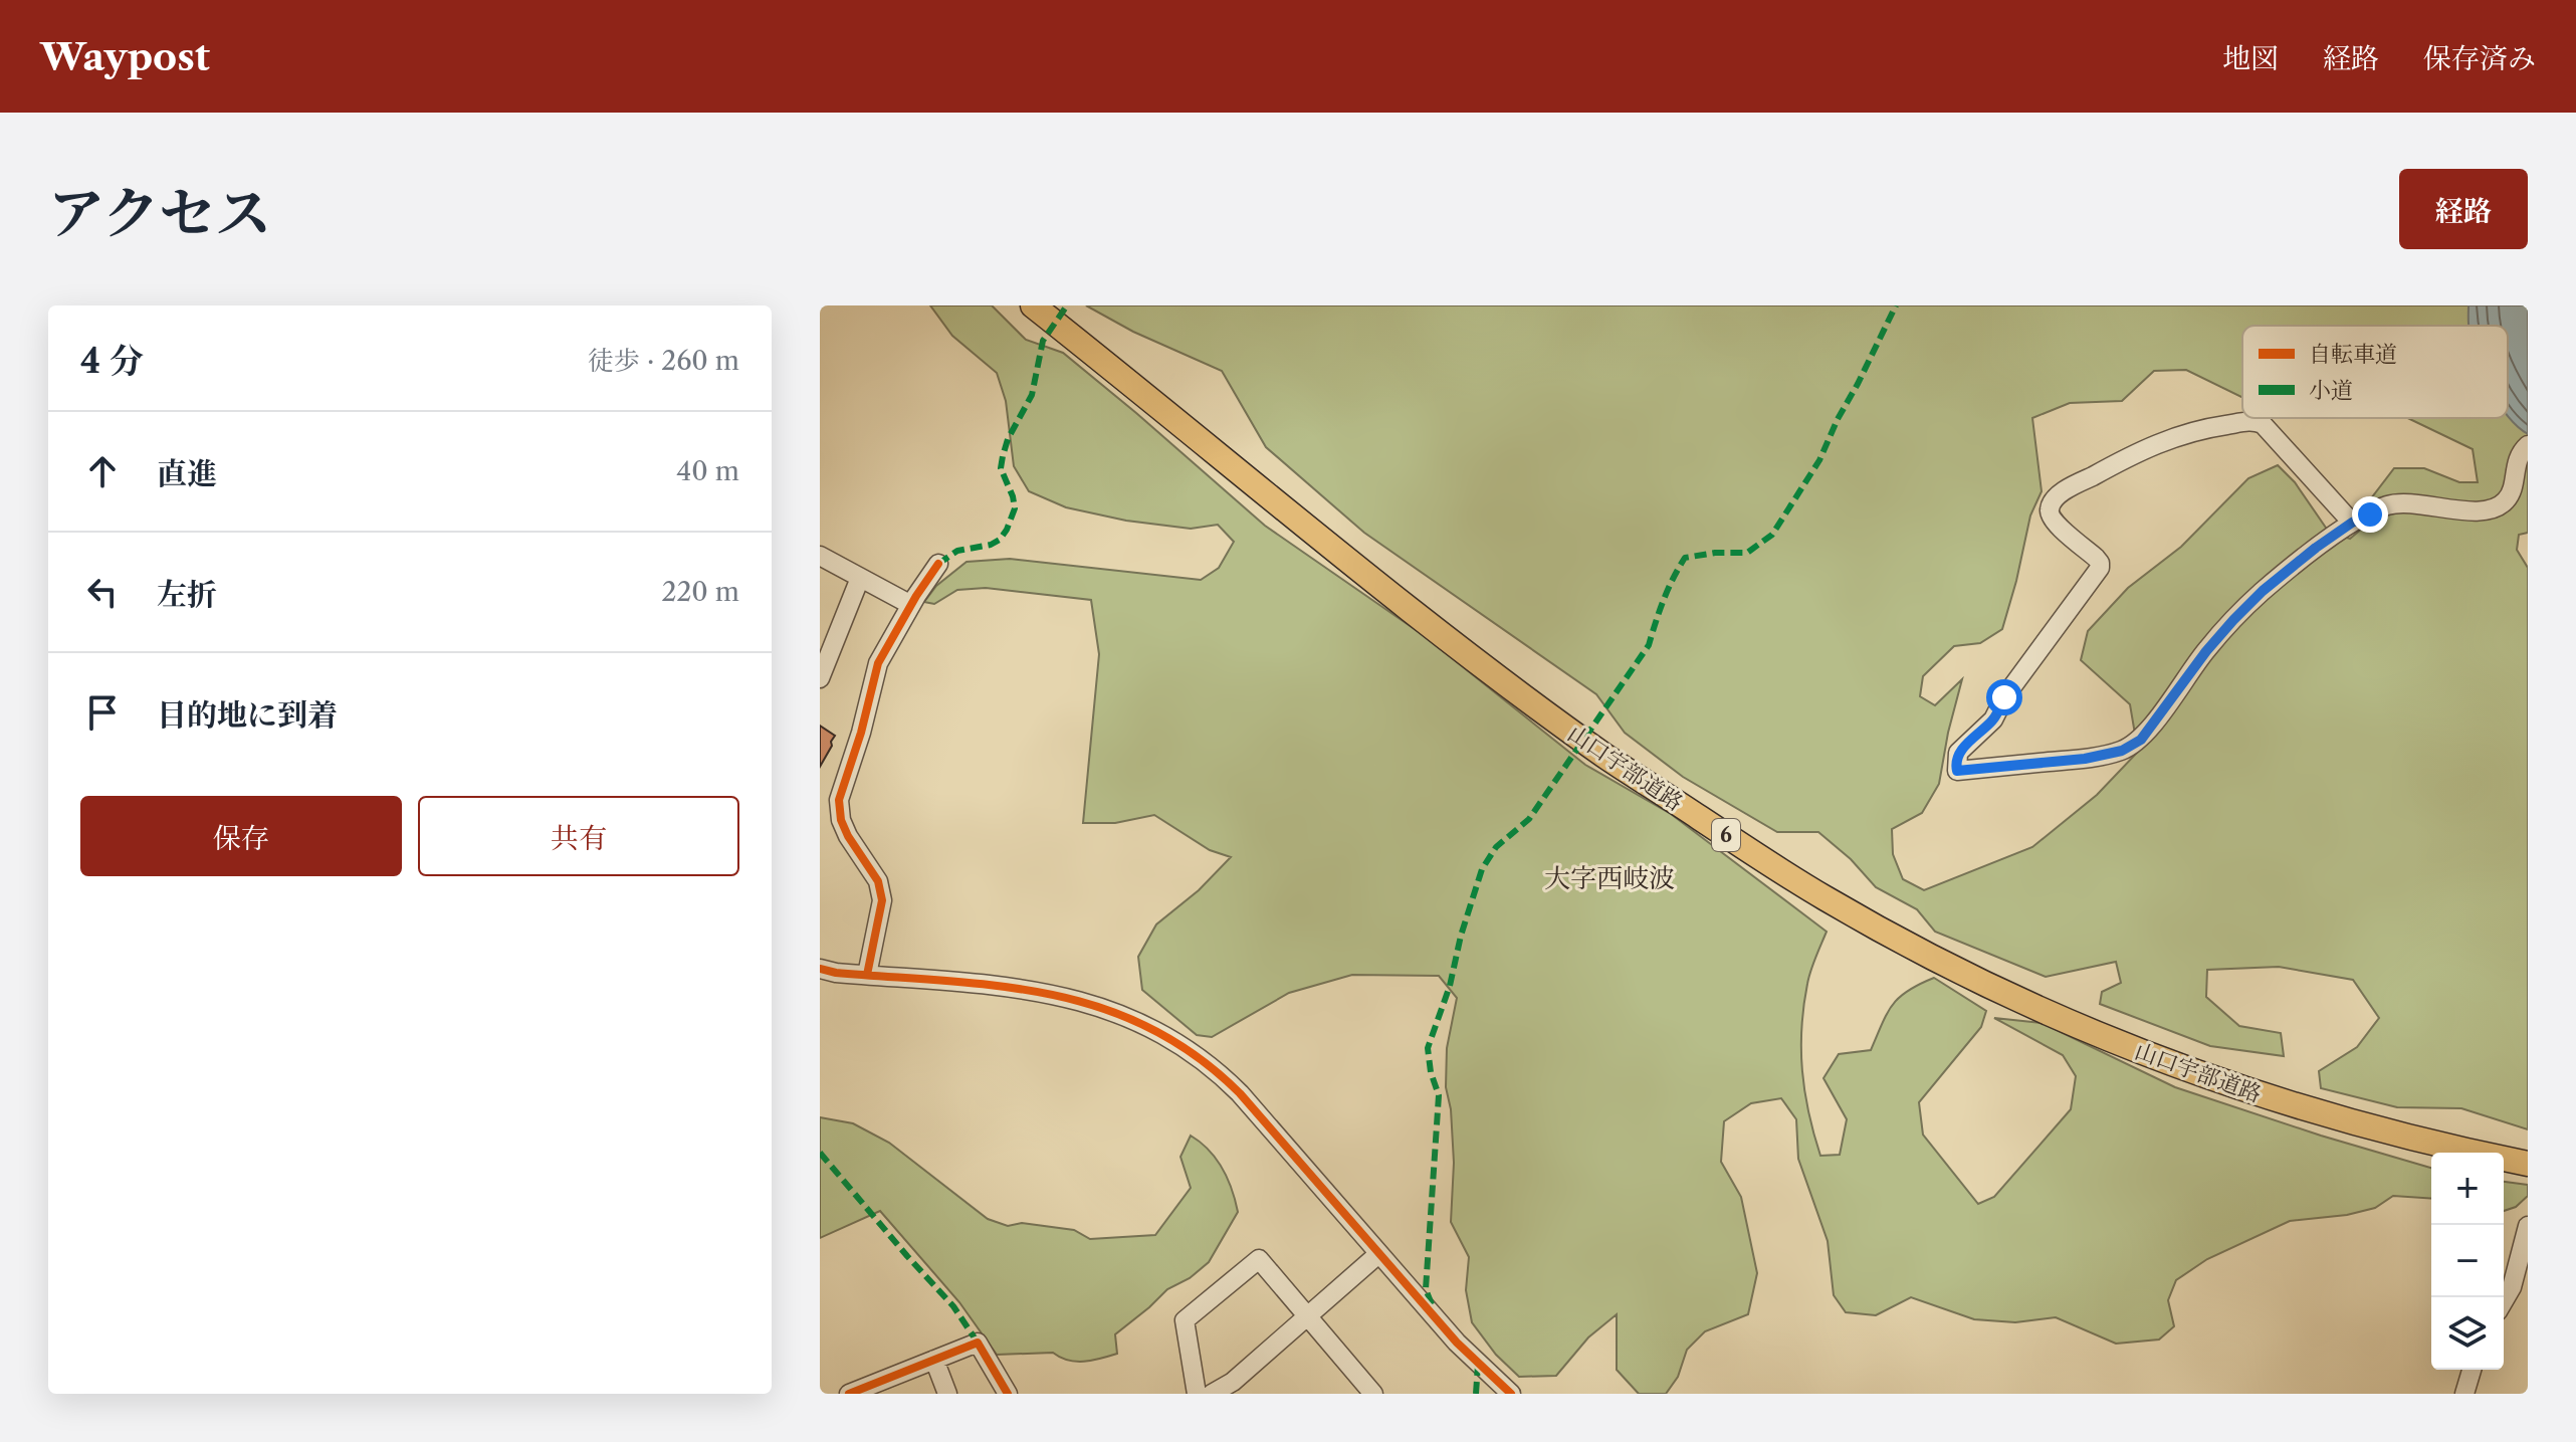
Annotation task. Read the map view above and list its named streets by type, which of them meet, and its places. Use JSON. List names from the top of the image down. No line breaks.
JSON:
{"streets":{"main road":["山口宇部道路","6"]},"districts":["大字西岐波"],"legend":["自転車道","小道"],"page":{"header":"Waypost","nav":["地図","経路","保存済み"],"title":"アクセス","buttons":["経路",["保存","共有"]],"heading":["4 分","徒歩 · 260 m"],"list":[["直進","40 m"],["左折","220 m"],"目的地に到着"],"map_buttons":["+","−"]}}
